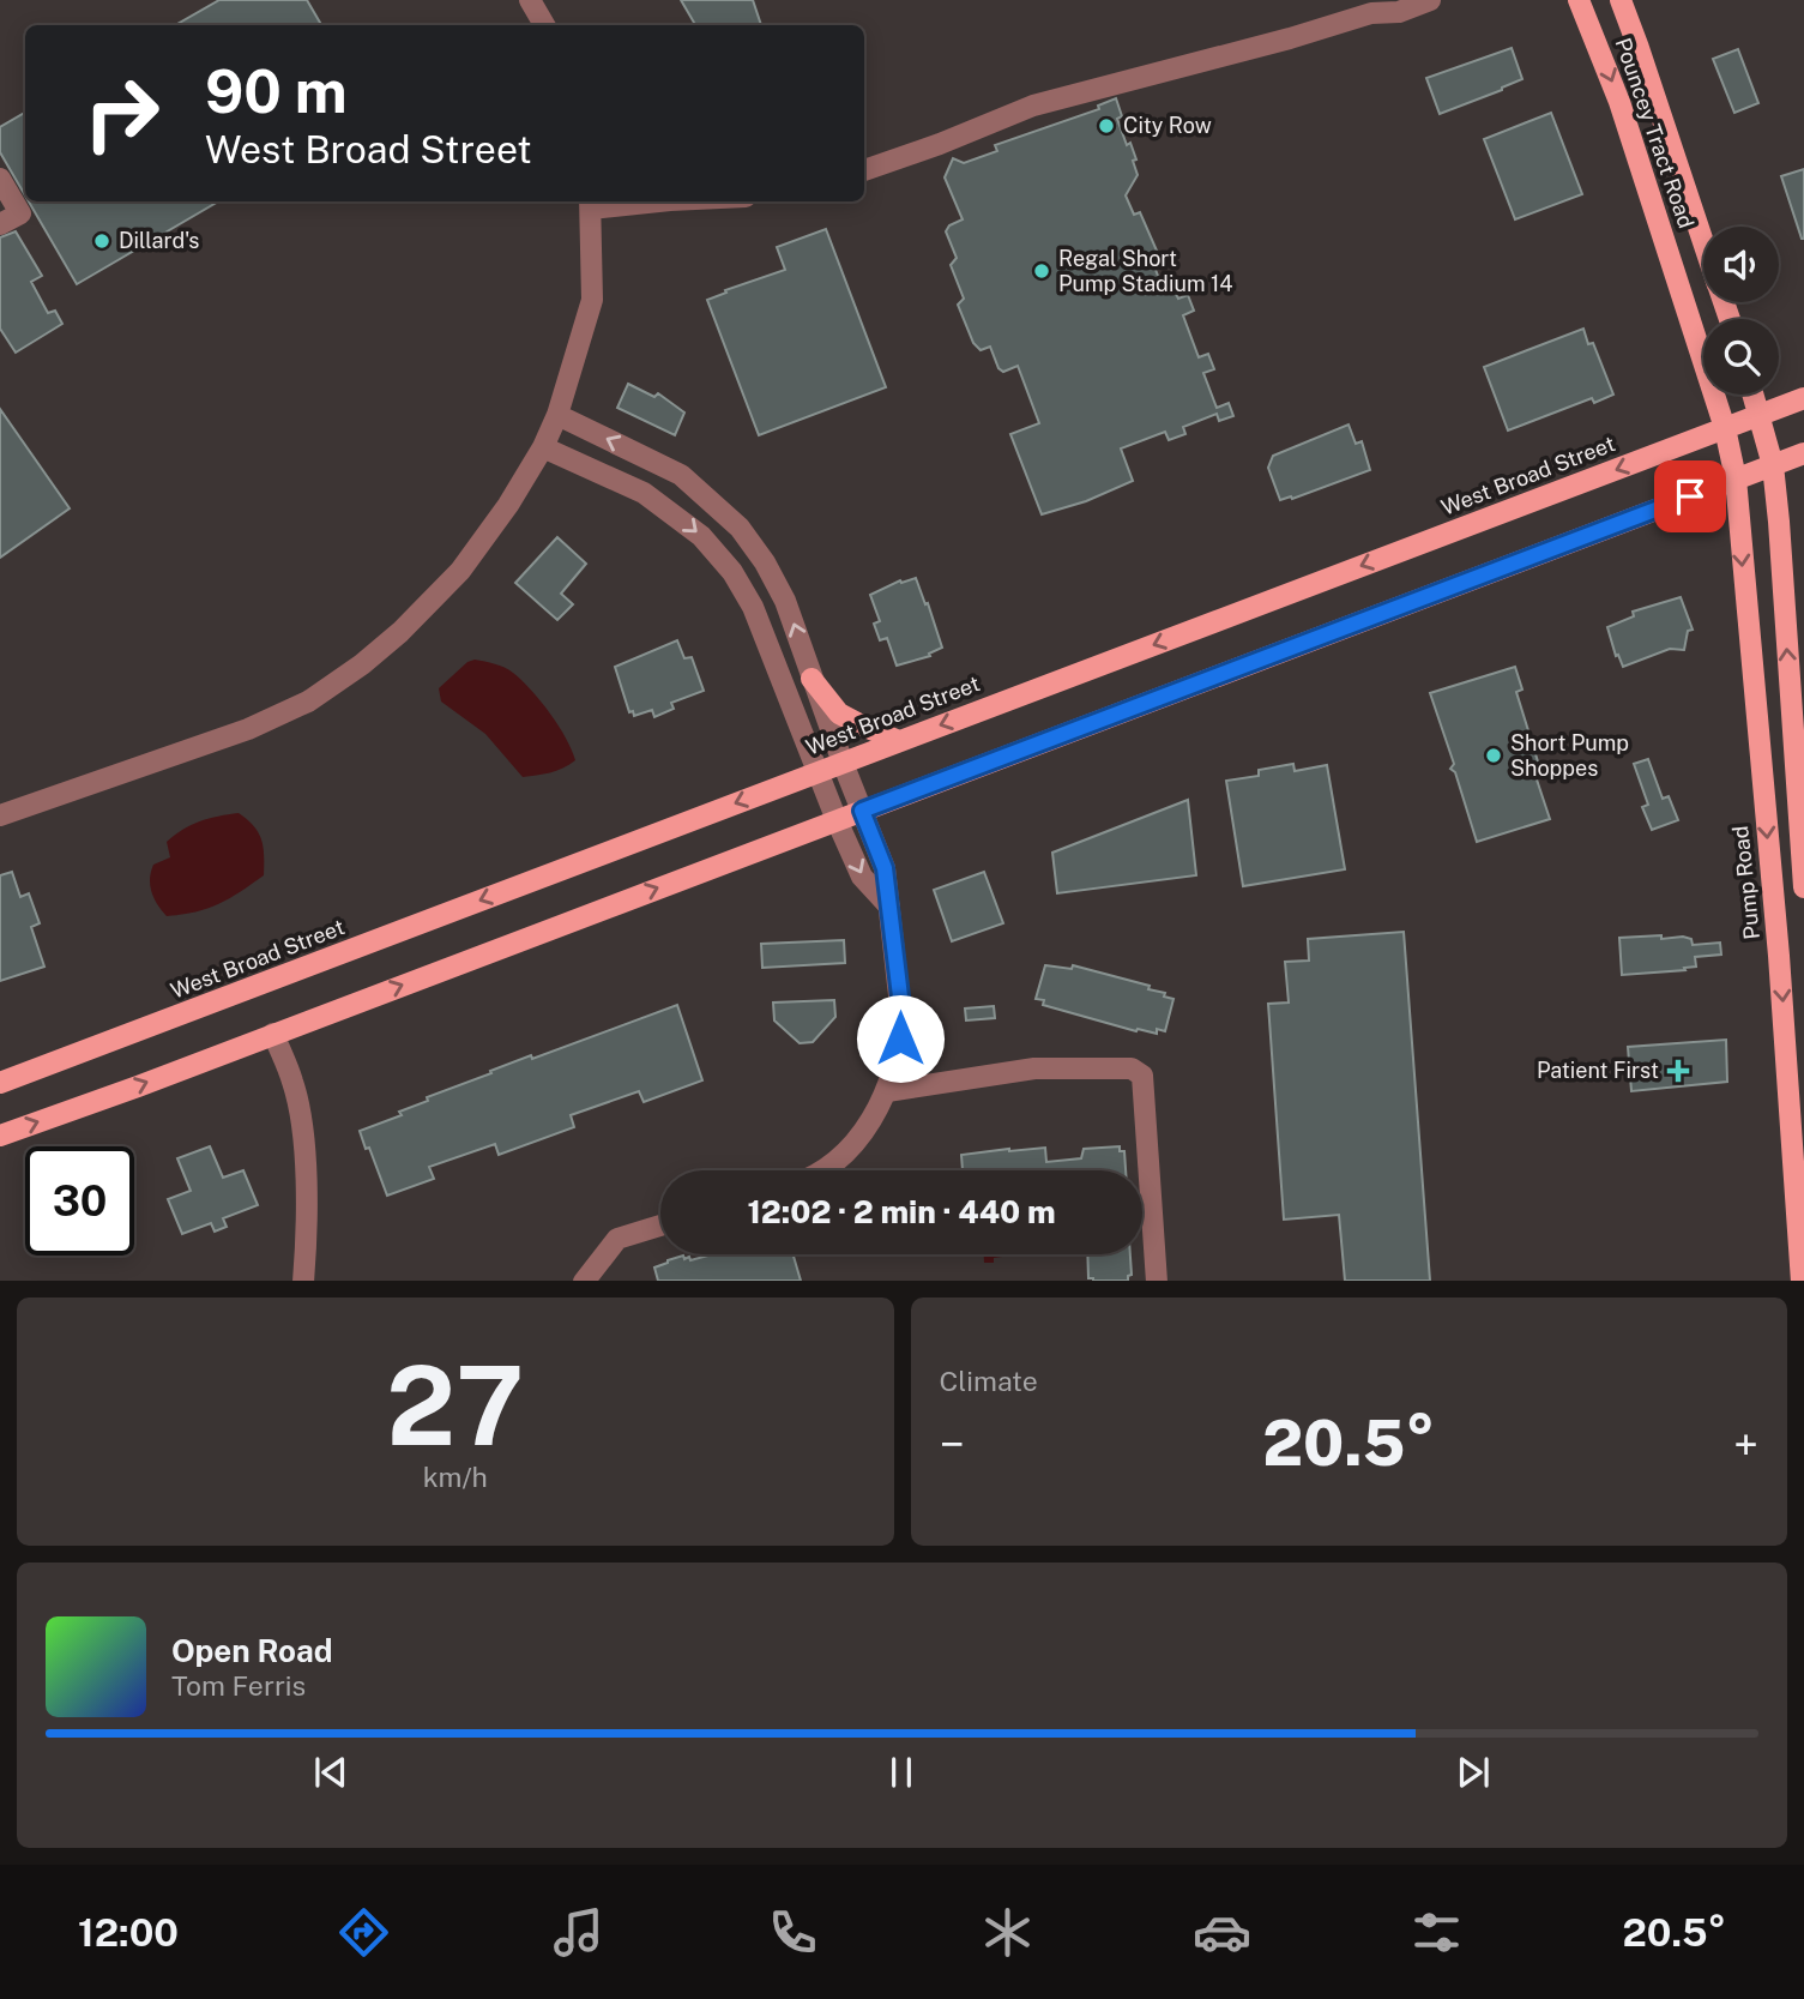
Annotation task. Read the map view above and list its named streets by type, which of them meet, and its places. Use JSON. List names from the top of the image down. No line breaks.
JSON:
{"streets":{"main road":["Pouncey Tract Road","West Broad Street","Pump Road"]},"crossings":[["Pouncey Tract Road","West Broad Street"],["Pouncey Tract Road","Pump Road"]],"places":{"other":["City Row","Dillard's","Regal Short Pump Stadium 14","Short Pump Shoppes"],"health":["Patient First"]},"page":{"turn":["90 m","West Broad Street"],"limit":"30","trip":"12:02 · 2 min · 440 m","tile":[["27","km/h"],"Climate"],"heat":["−","20.5°","+"],"song":["Open Road","Tom Ferris"],"tabs":["12:00","20.5°"]}}
